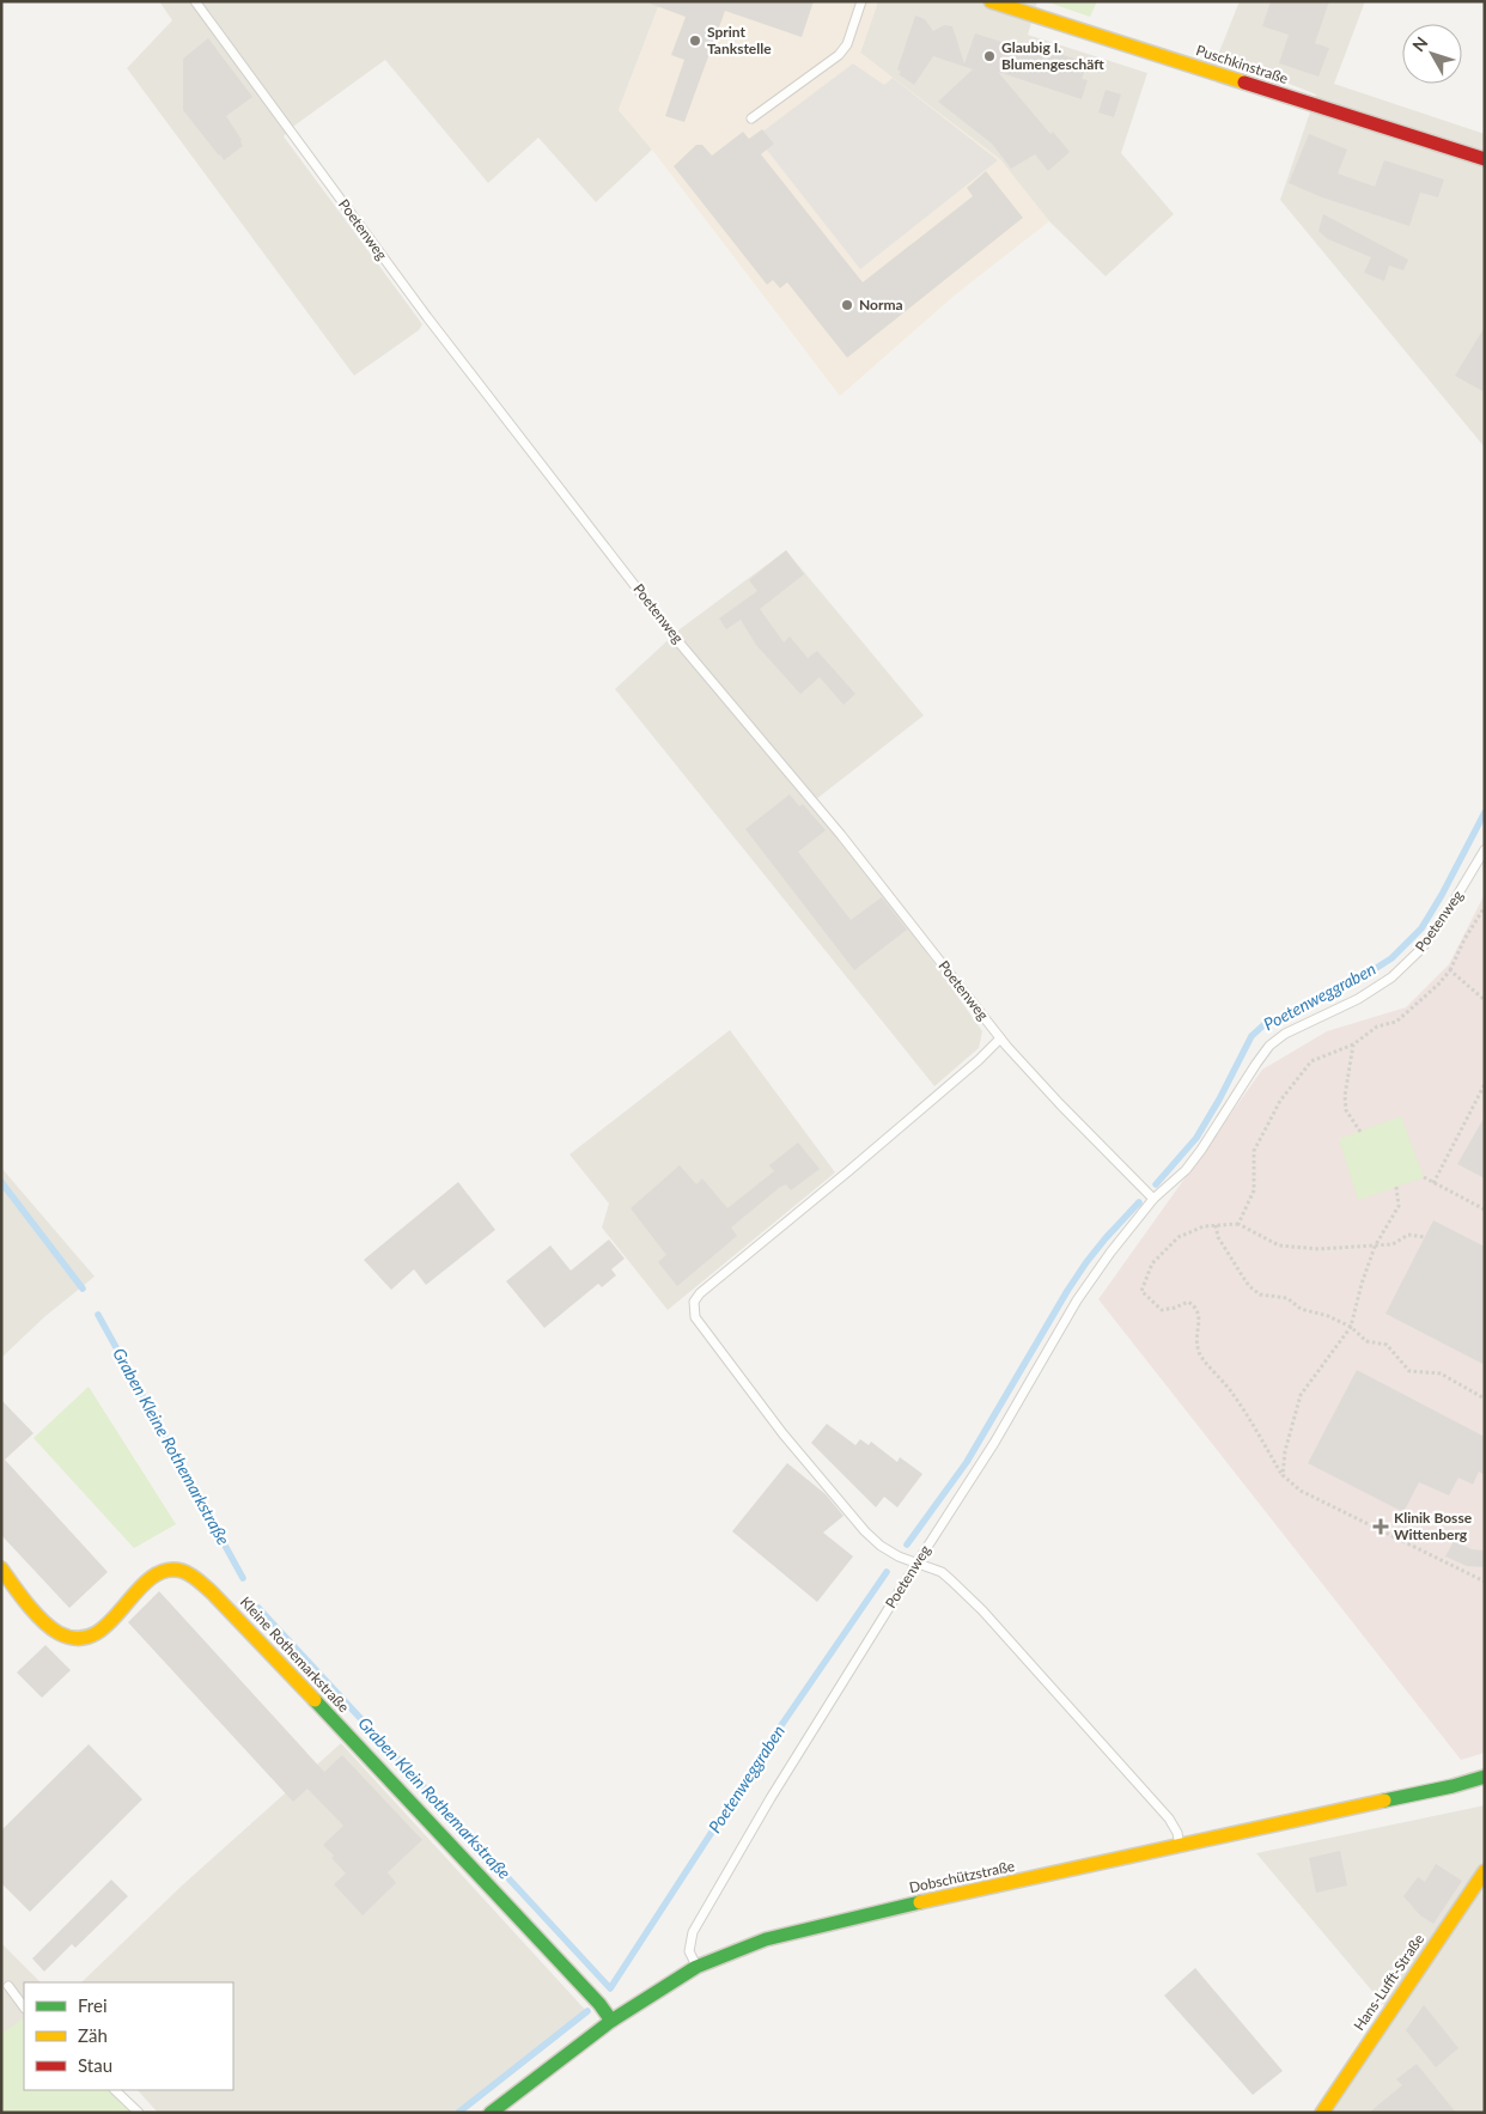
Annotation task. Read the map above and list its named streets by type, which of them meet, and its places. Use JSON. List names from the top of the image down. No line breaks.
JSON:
{"streets":{"street":["Puschkinstraße","Kleine Rothemarkstraße","Dobschützstraße","Hans-Lufft-Straße"],"lane":["Poetenweg"]},"crossings":[["Poetenweg","Dobschützstraße"],["Kleine Rothemarkstraße","Dobschützstraße"]],"water":["Poetenweggraben","Graben Kleine Rothemarkstraße","Graben Klein Rothemarkstraße"],"places":{"other":["Sprint Tankstelle","Glaubig I. Blumengeschäft","Norma"],"health":["Klinik Bosse Wittenberg"]},"legend":["Frei","Zäh","Stau"],"north":"top left"}
